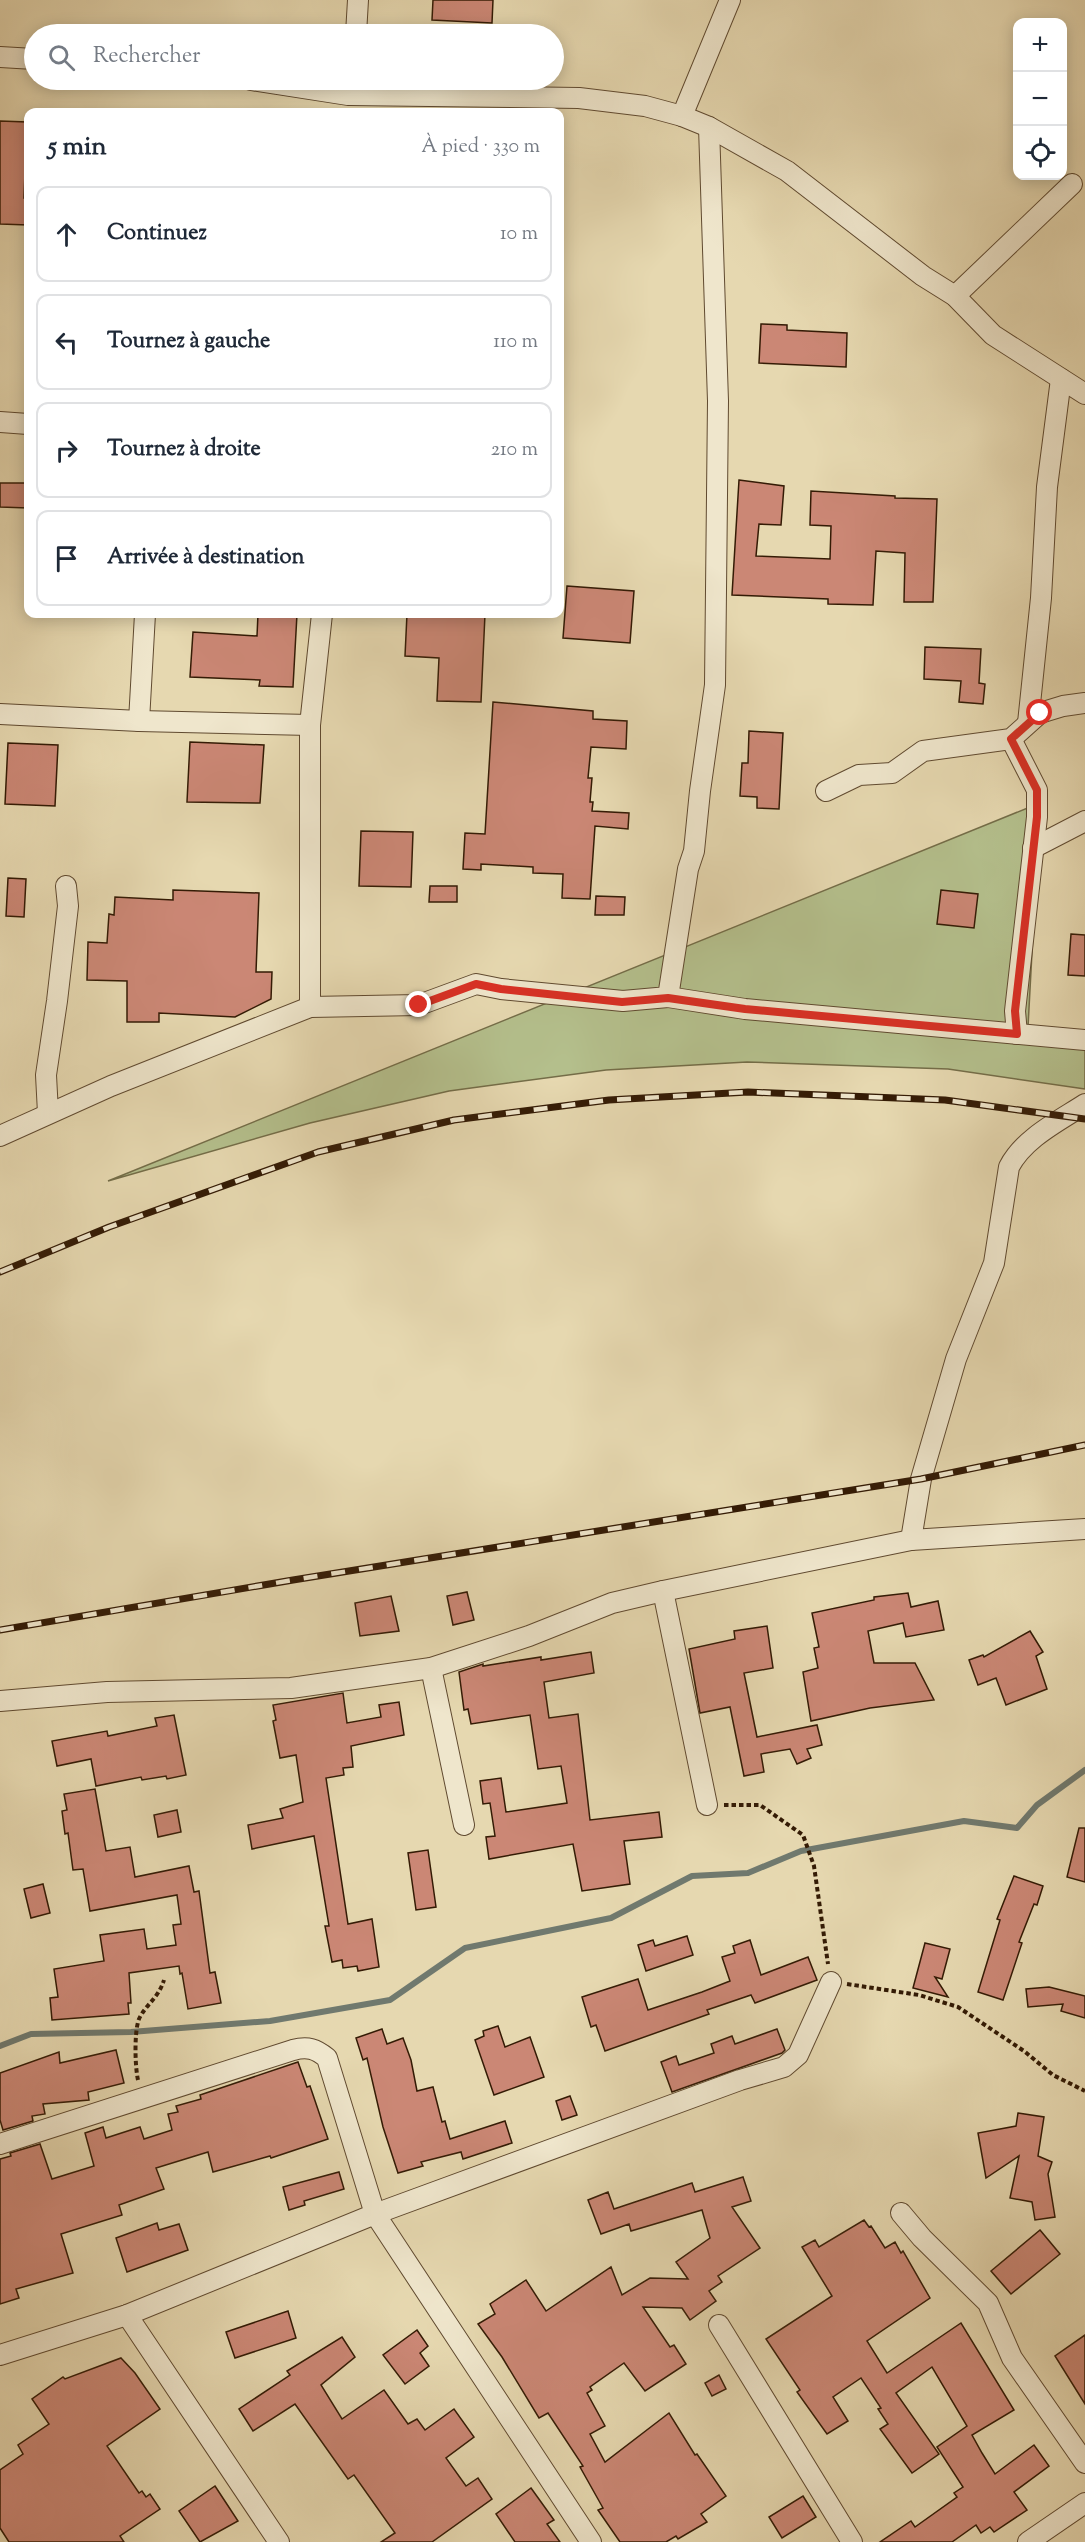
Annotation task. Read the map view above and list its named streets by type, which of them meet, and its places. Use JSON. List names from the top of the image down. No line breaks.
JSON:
{"page":{"map_buttons":["+","−"],"search":"Rechercher","heading":["5 min","À pied · 330 m"],"list":[["Continuez","10 m"],["Tournez à gauche","110 m"],["Tournez à droite","210 m"],"Arrivée à destination"]}}
